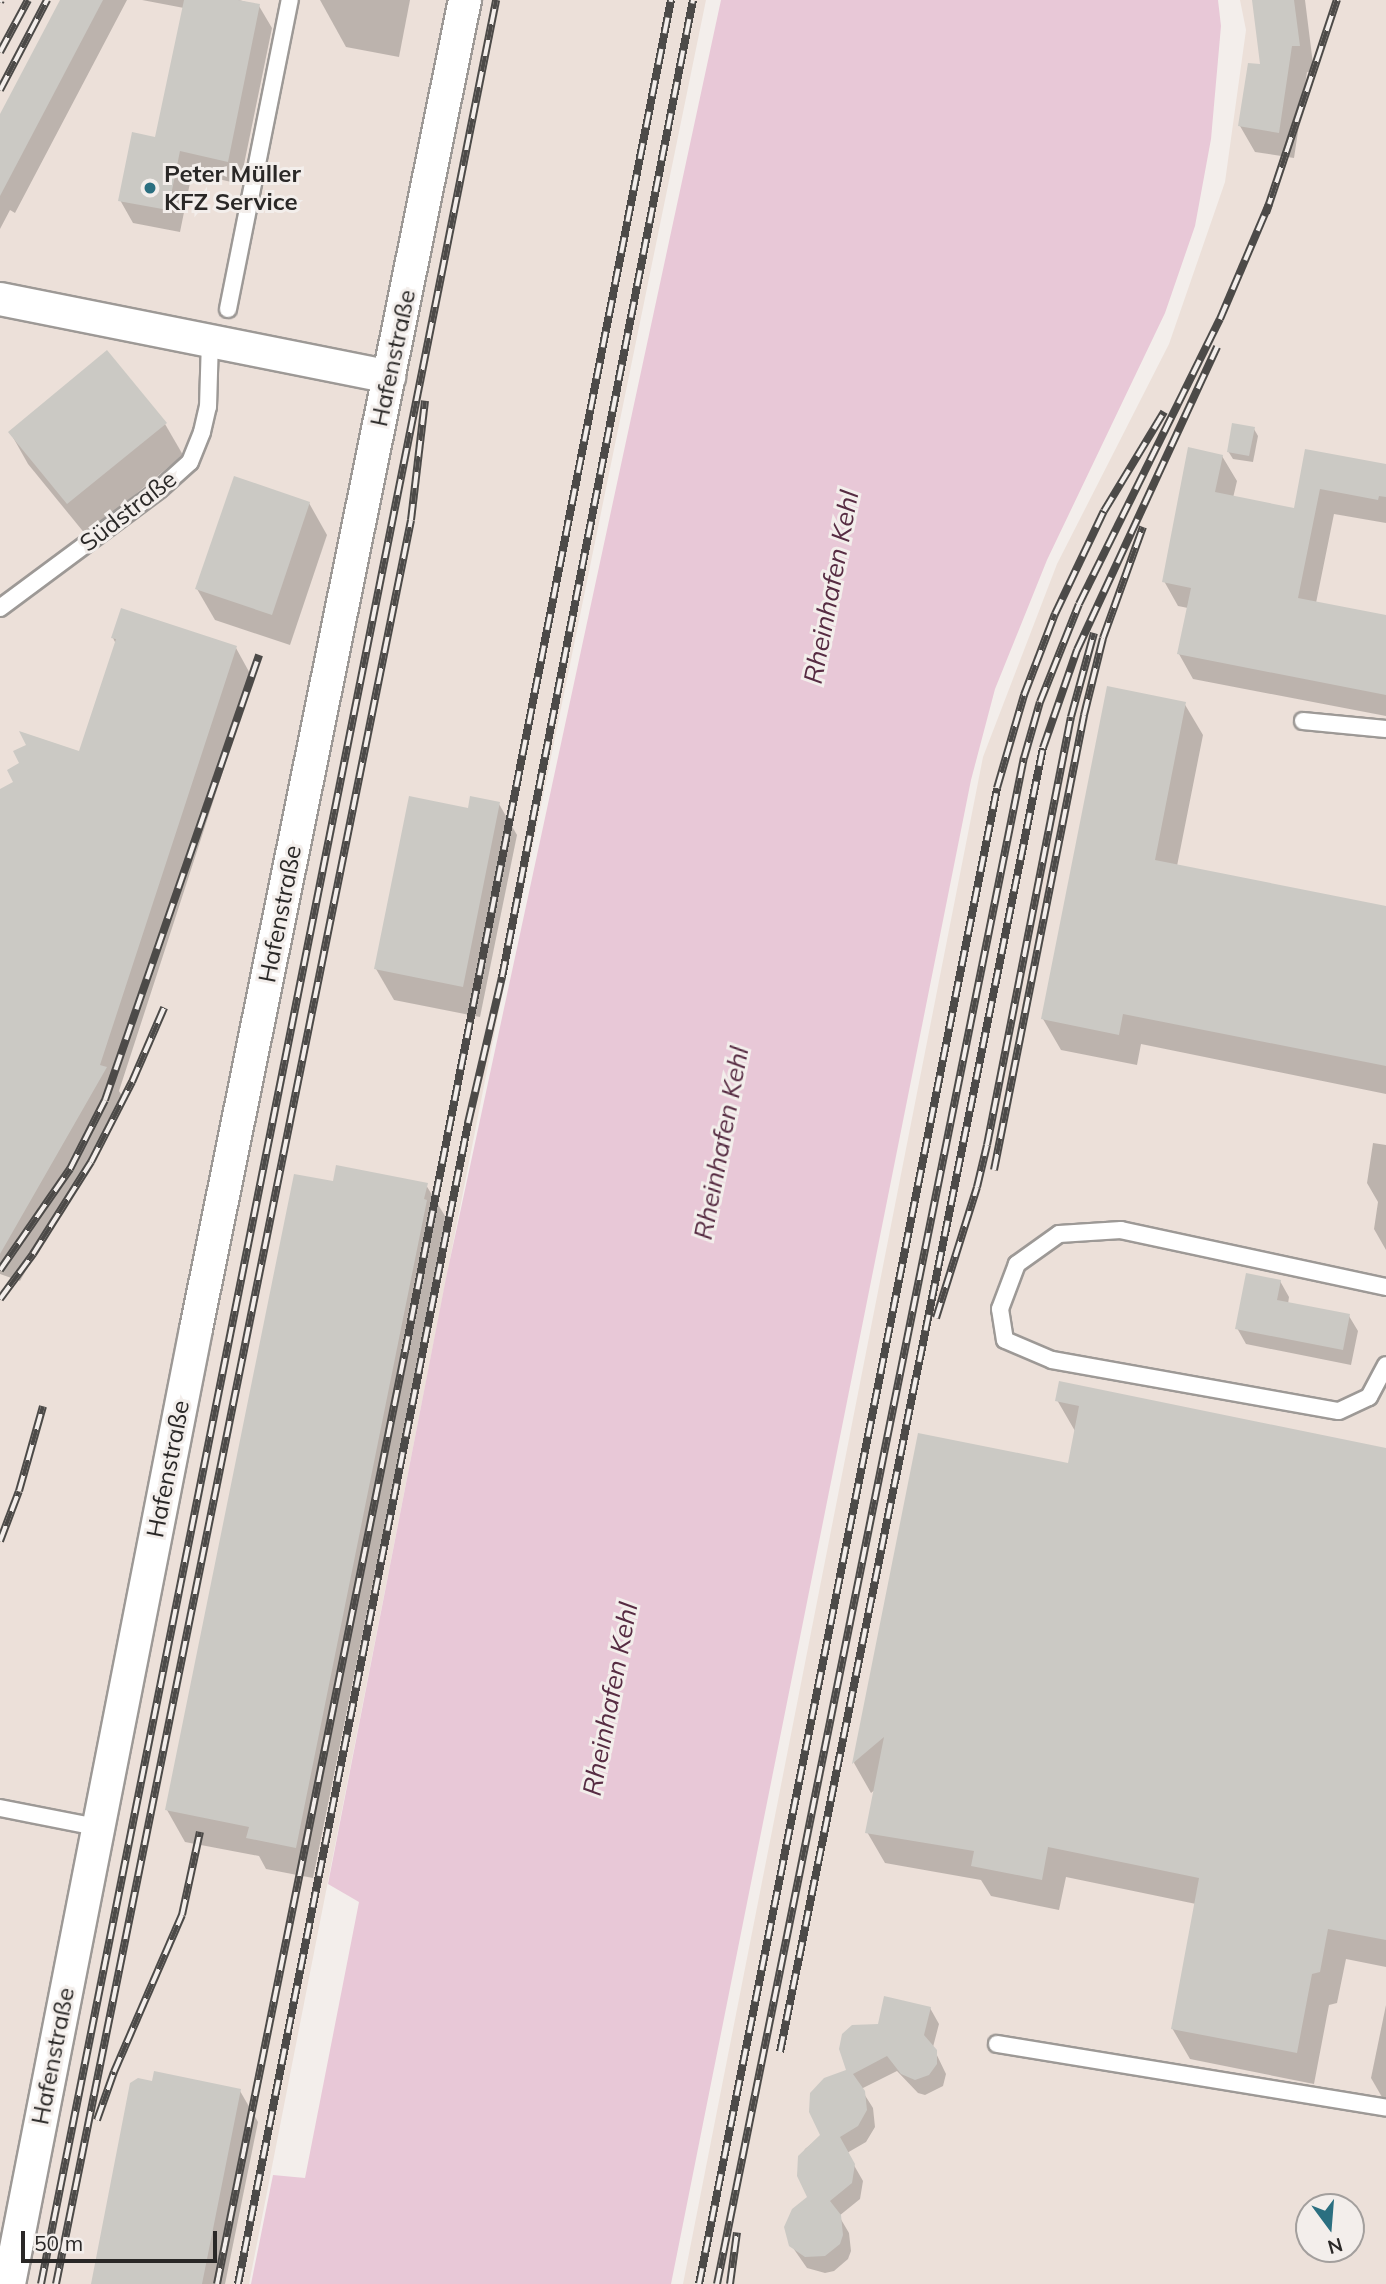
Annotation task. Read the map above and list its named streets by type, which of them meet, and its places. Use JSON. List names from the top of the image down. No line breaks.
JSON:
{"streets":{"street":["Hafenstraße"],"lane":["Südstraße"]},"water":["Rheinhafen Kehl"],"places":["Peter Müller KFZ Service"],"scale_bar":"50 m","north":"bottom"}
